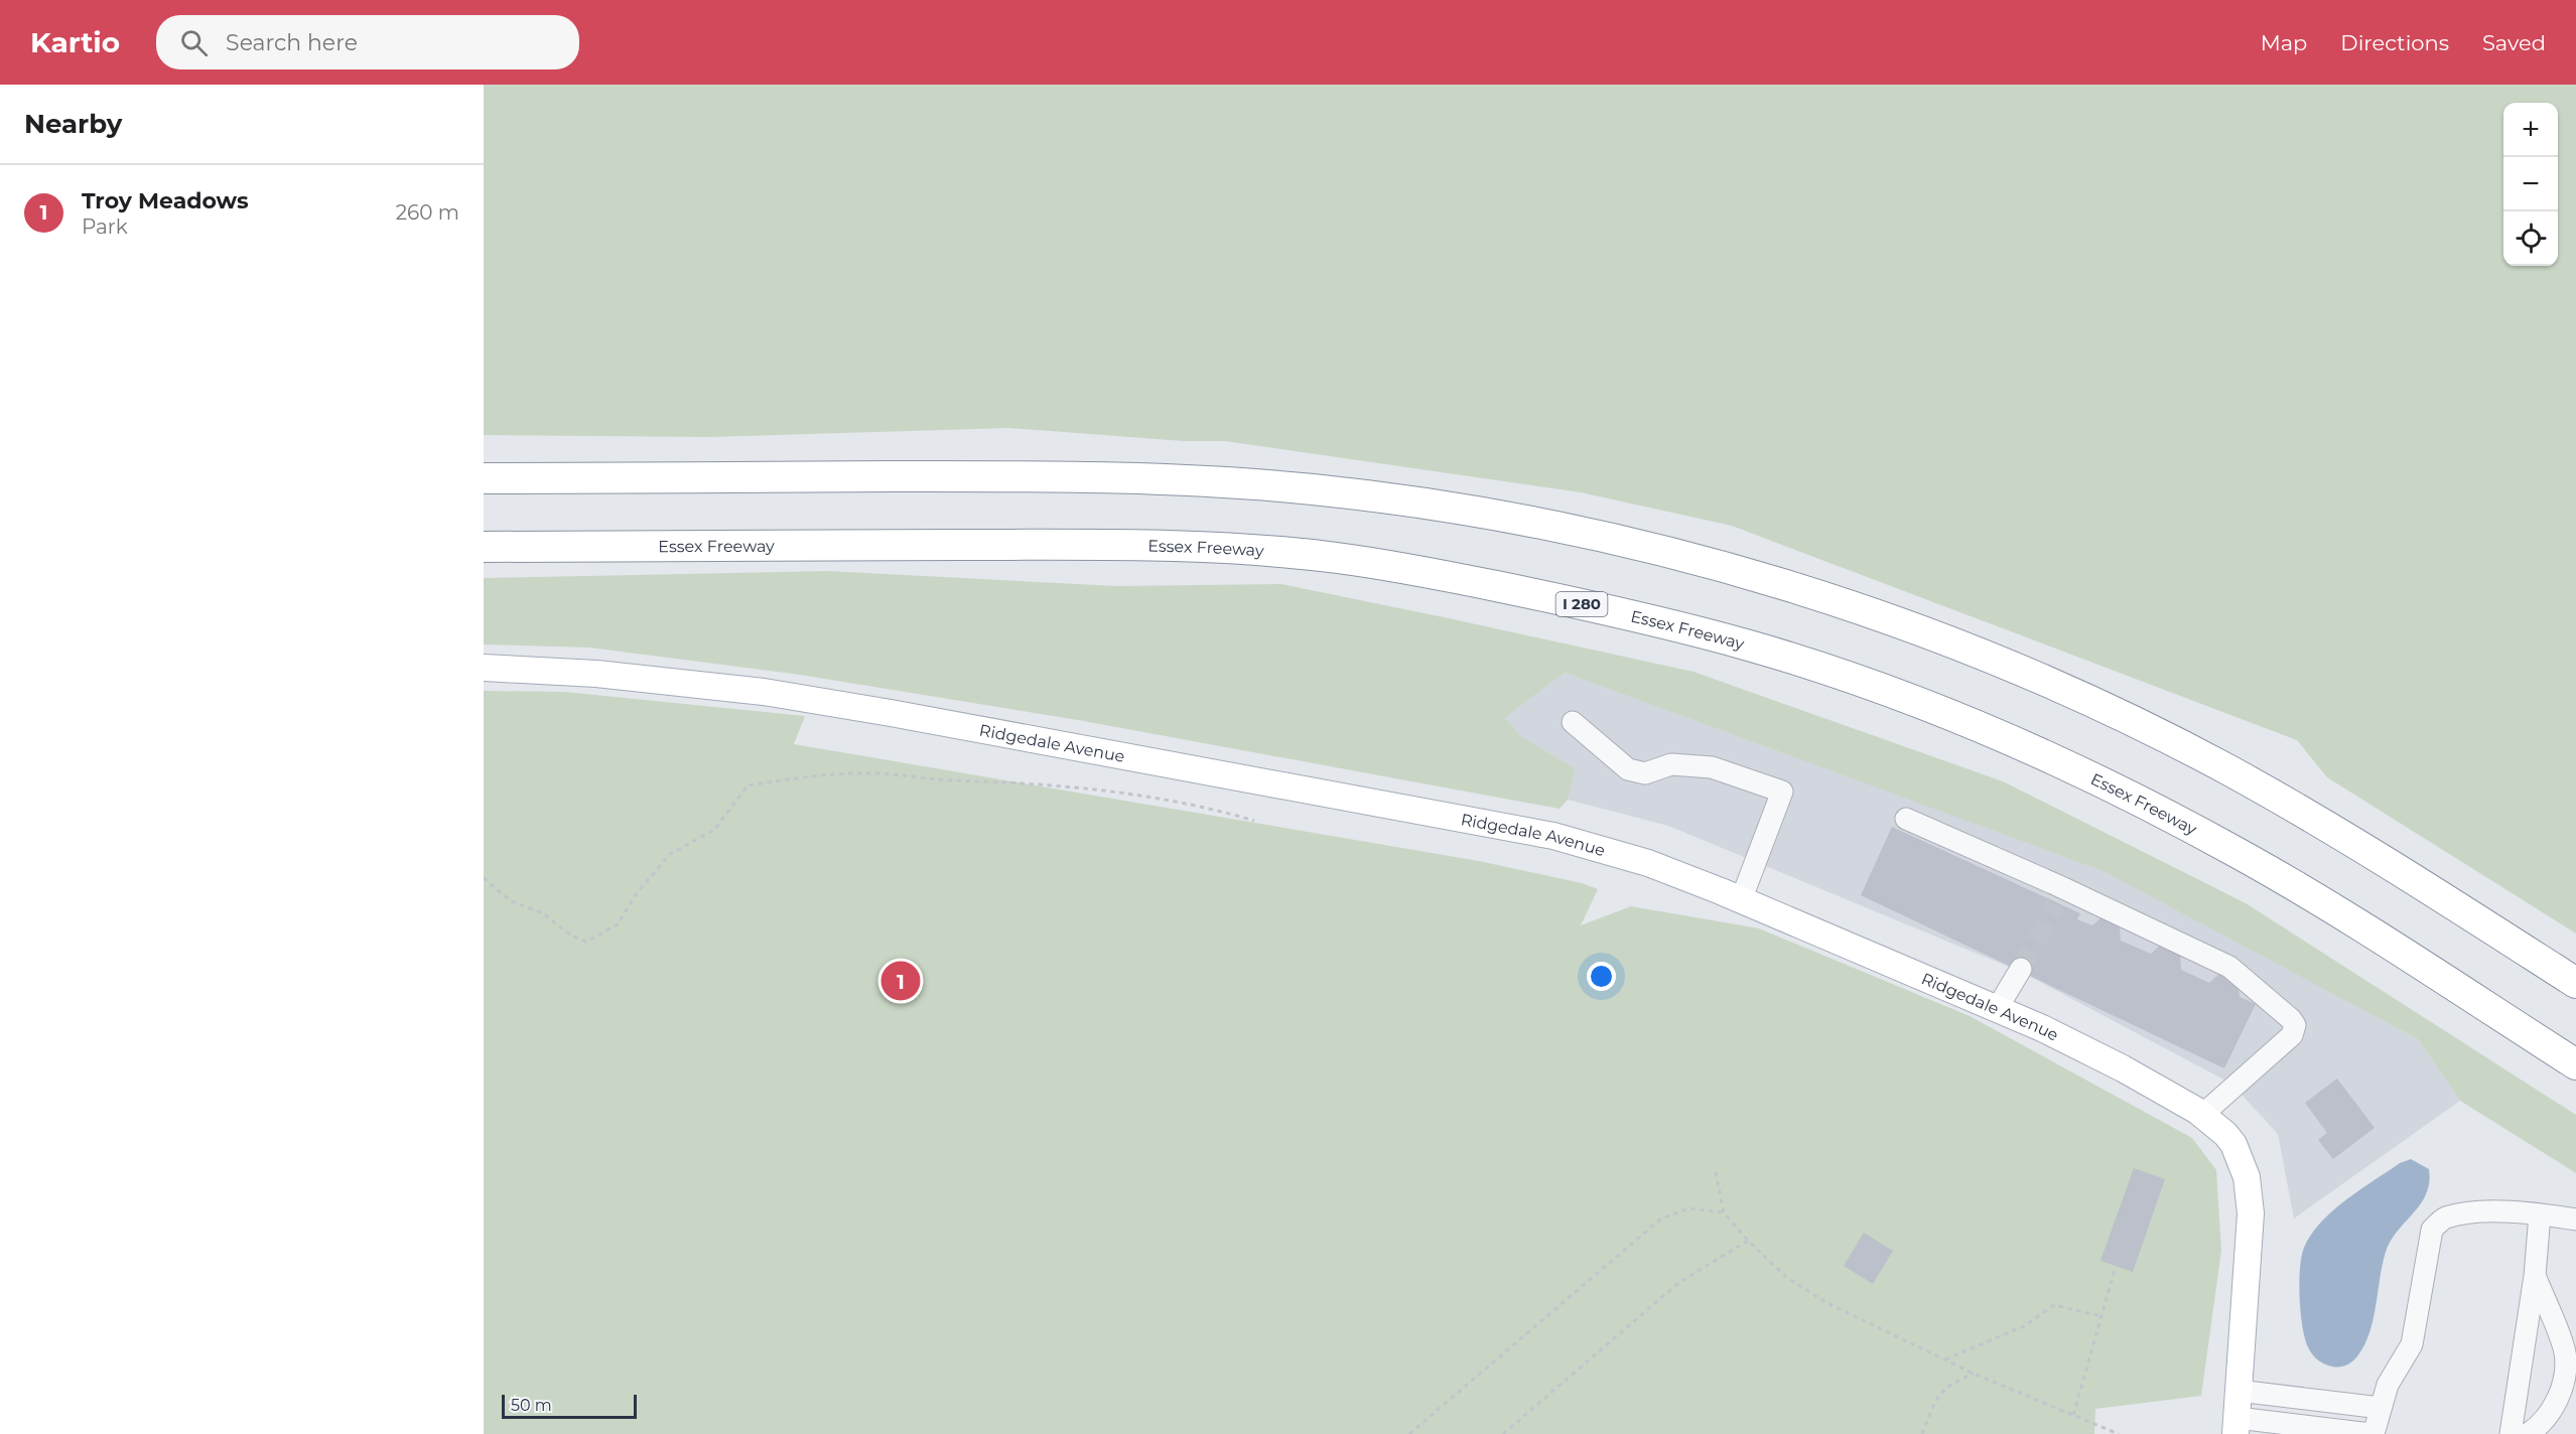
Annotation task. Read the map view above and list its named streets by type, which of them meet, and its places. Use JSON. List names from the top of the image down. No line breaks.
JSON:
{"streets":{"highway":["Essex Freeway","I 280"],"main road":["Ridgedale Avenue"]},"scale_bar":"50 m","page":{"header":"Kartio","search":"Search here","nav":["Map","Directions","Saved"],"heading":"Nearby","map_buttons":["+","−"],"list":[{"mark":"1","name":"Troy Meadows","note":"Park","value":"260 m"}],"pins":"1","scale":"50 m"}}
